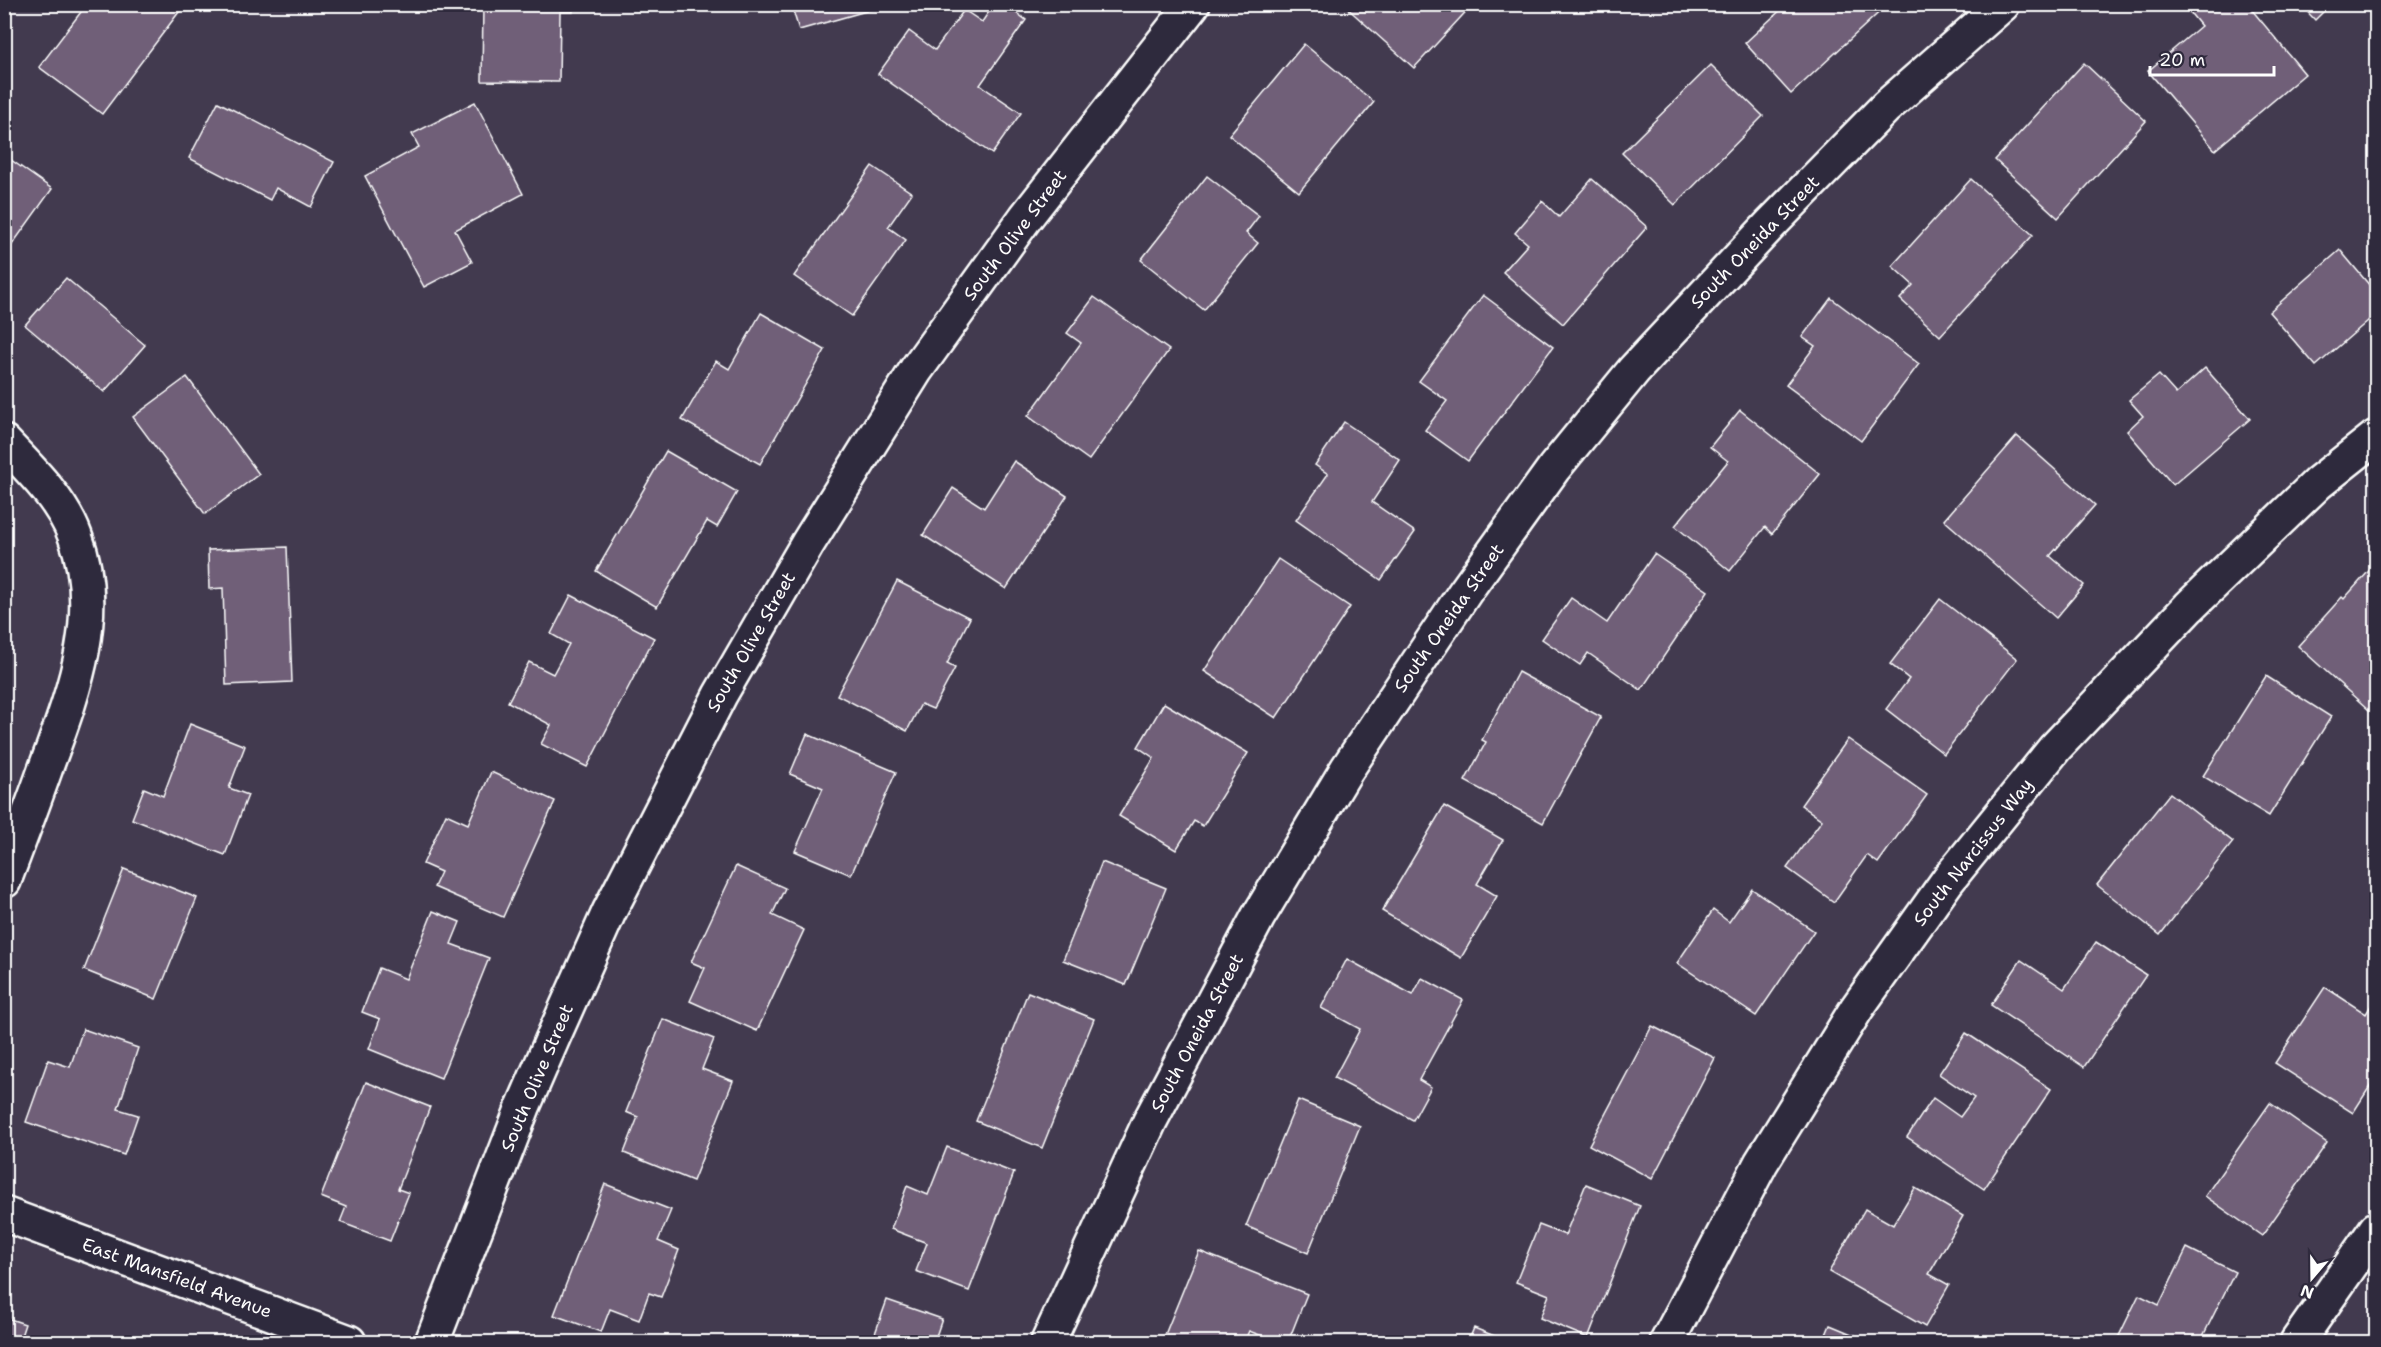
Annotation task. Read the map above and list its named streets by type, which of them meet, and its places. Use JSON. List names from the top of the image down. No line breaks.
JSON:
{"streets":{"street":["South Olive Street","South Oneida Street","South Narcissus Way","East Mansfield Avenue"]},"scale_bar":"20 m","north":"bottom"}
